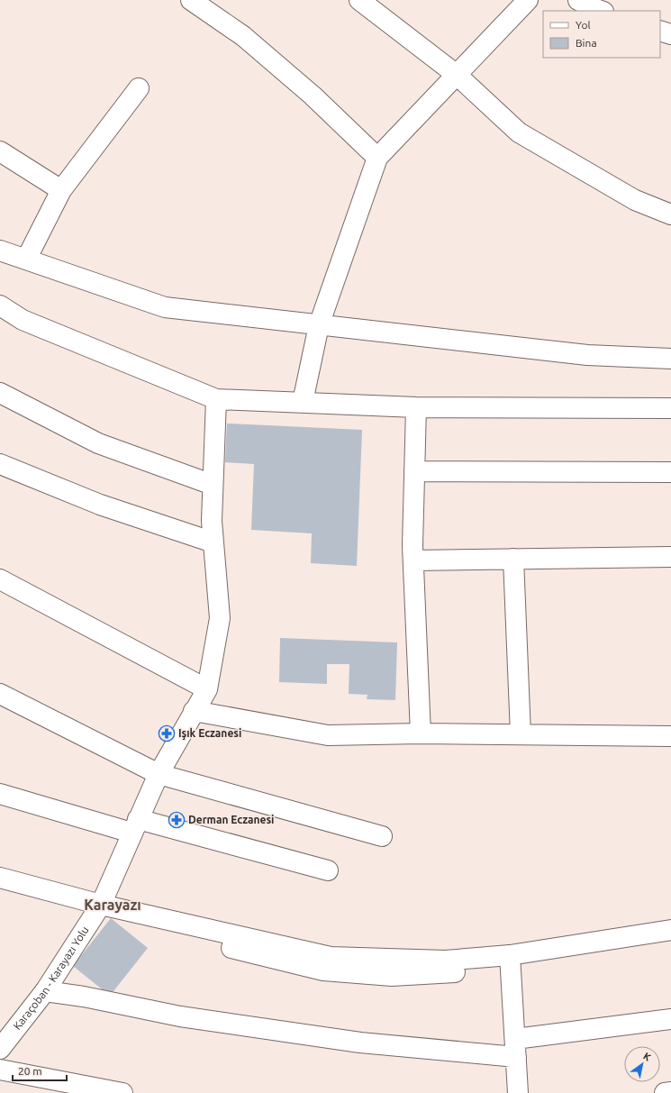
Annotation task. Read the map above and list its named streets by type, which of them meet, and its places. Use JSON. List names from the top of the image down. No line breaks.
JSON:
{"streets":{"street":["Karaçoban - Karayazı Yolu"]},"districts":["Karayazı"],"places":{"pharmacy":["Işık Eczanesi","Derman Eczanesi"]},"legend":["Yol","Bina"],"scale_bar":"20 m","north":"top right"}
